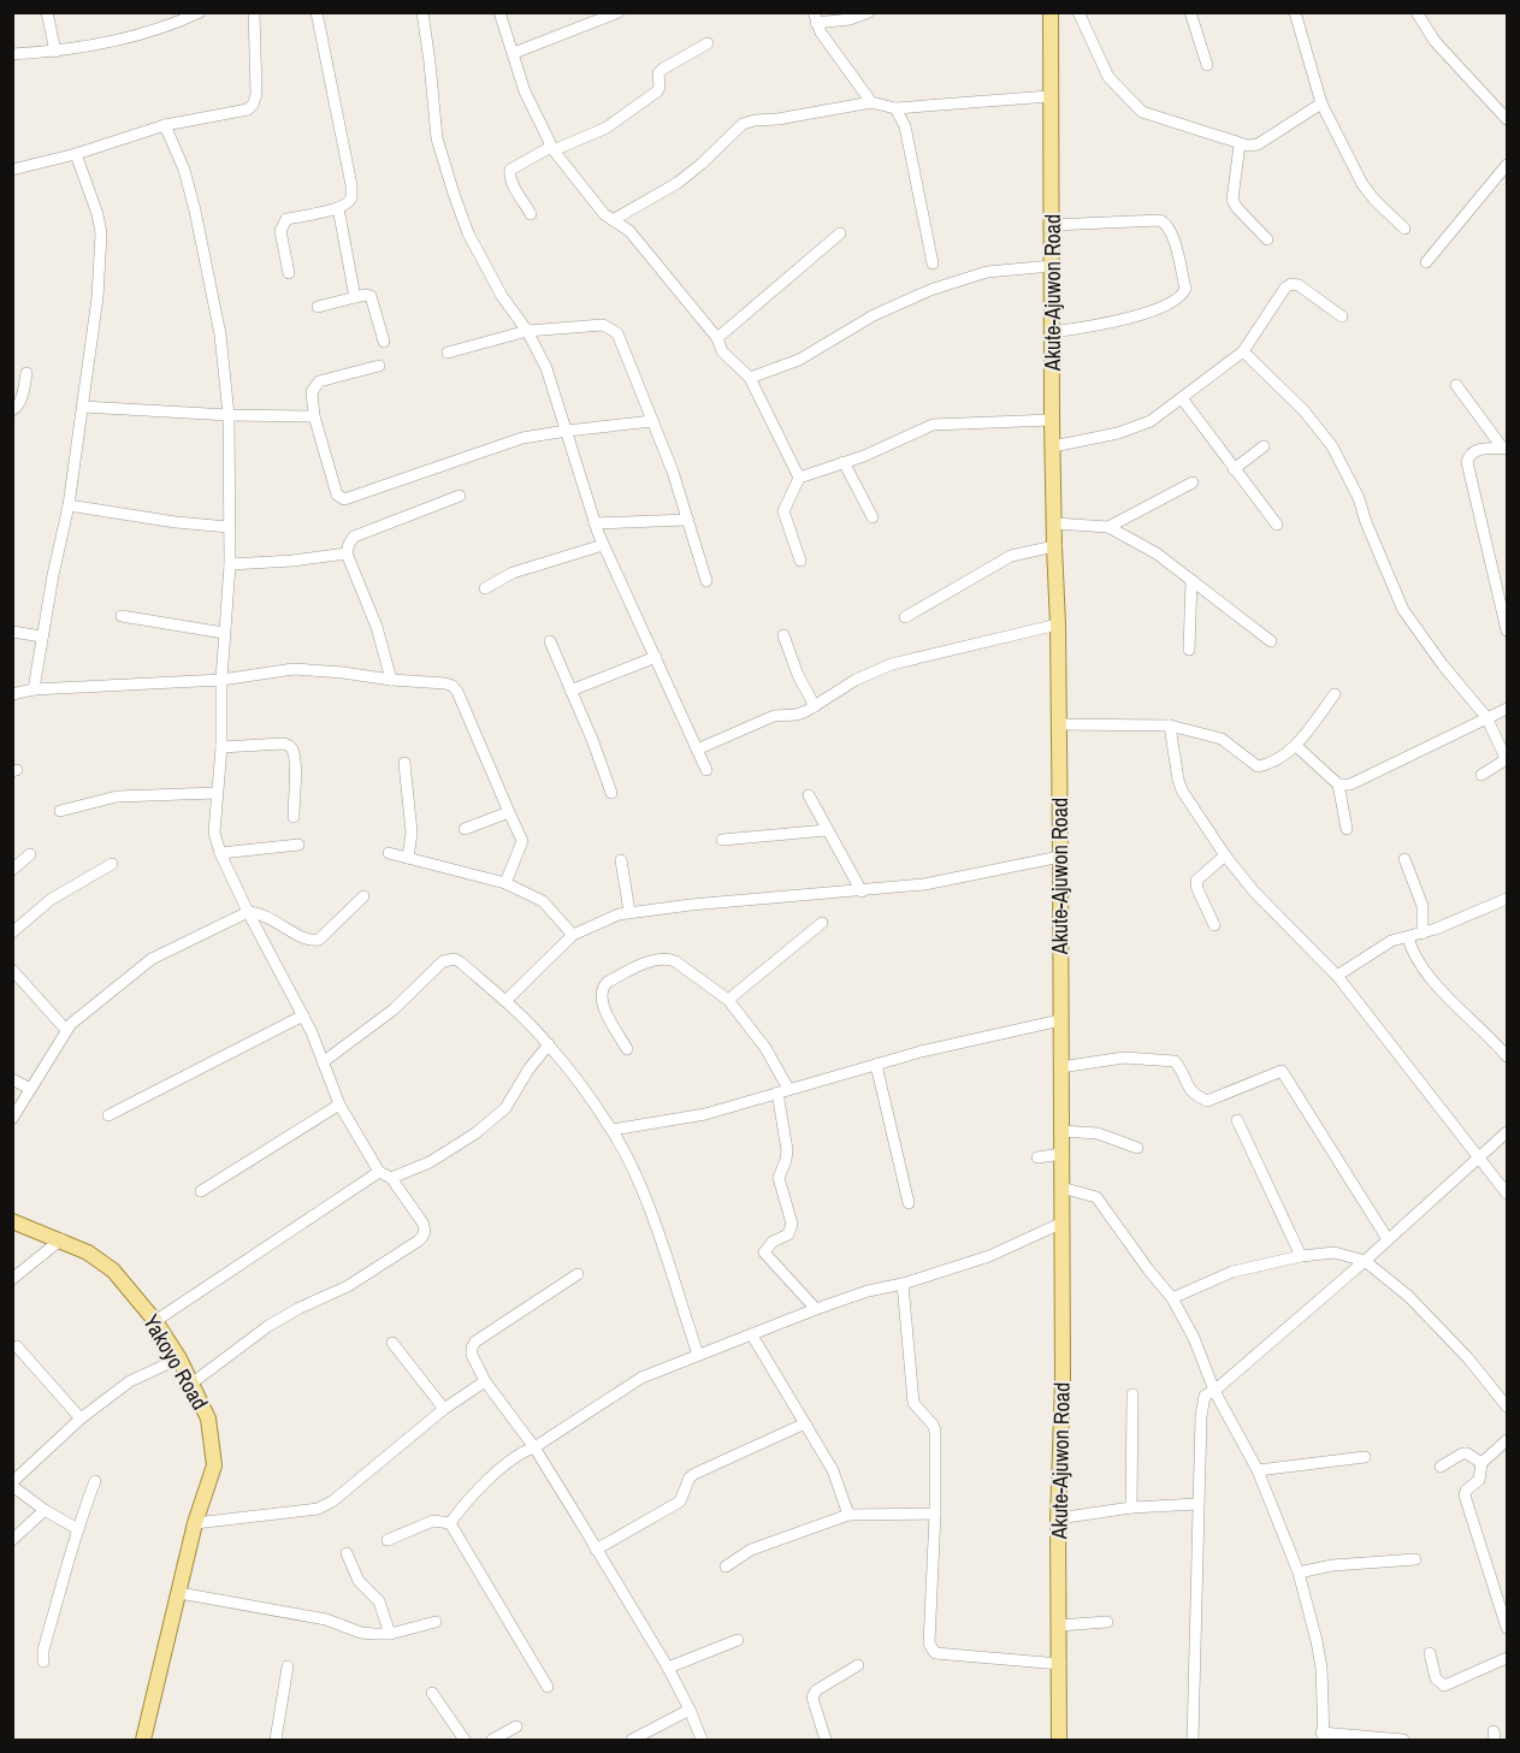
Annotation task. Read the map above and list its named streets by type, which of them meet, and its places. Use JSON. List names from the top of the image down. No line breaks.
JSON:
{"streets":{"main road":["Akute-Ajuwon Road","Yakoyo Road"]}}
